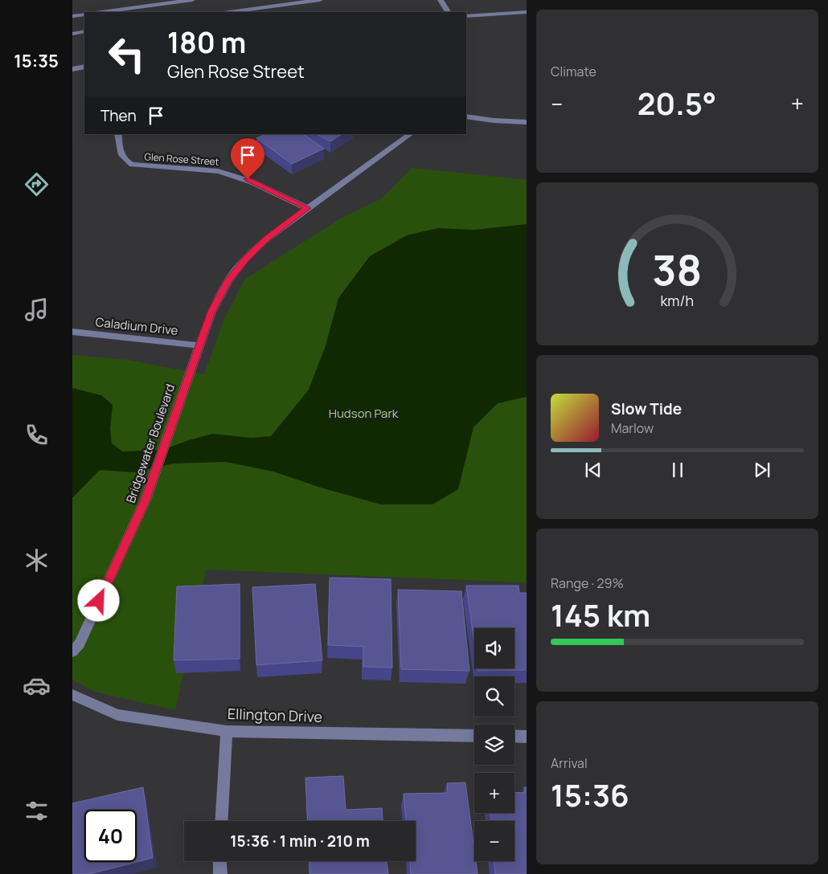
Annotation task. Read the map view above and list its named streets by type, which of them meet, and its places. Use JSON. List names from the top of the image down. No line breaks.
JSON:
{"streets":{"street":["Glen Rose Street","Caladium Drive","Bridgewater Boulevard","Ellington Drive"]},"crossings":[["Glen Rose Street","Bridgewater Boulevard"],["Caladium Drive","Bridgewater Boulevard"]],"parks":["Hudson Park"],"page":{"tabs":"15:35","tile":["Climate",["Range · 29%","145 km"],["Arrival","15:36"]],"turn":["180 m","Glen Rose Street"],"heat":["−","20.5°","+"],"then":"Then","song":["Slow Tide","Marlow"],"map_buttons":["+","−"],"limit":"40","trip":"15:36 · 1 min · 210 m","gauge":["38","km/h"]}}
